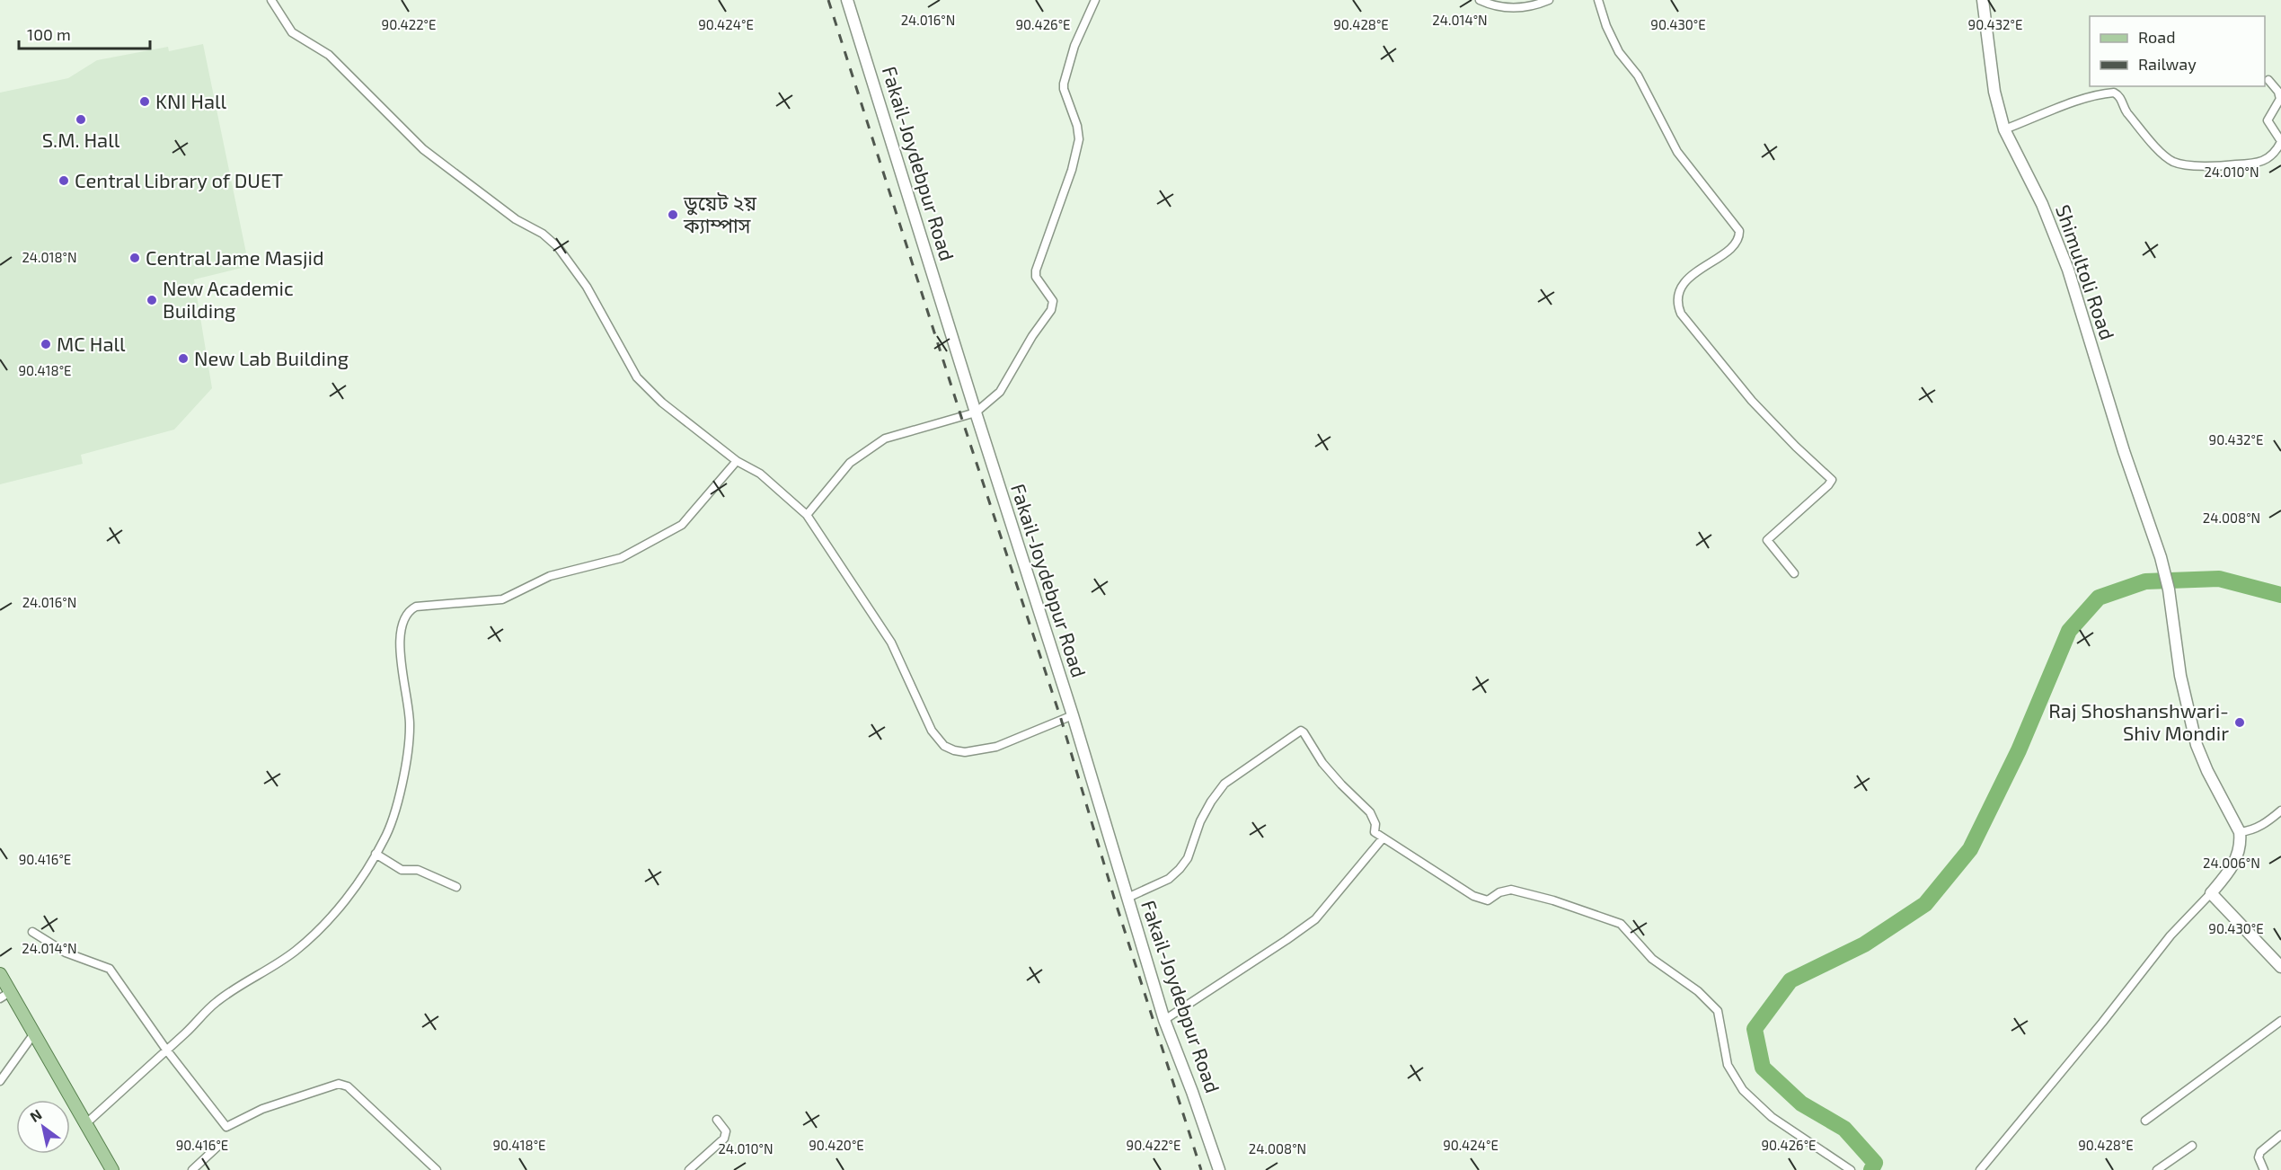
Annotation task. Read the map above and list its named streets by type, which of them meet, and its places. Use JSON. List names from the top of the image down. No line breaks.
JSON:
{"streets":{"street":["Fakail-Joydebpur Road","Shimultoli Road"]},"places":["KNI Hall","S.M. Hall","Central Library of DUET","ডুয়েট ২য় ক্যাম্পাস","Central Jame Masjid","New Academic Building","MC Hall","New Lab Building","Raj Shoshanshwari- Shiv Mondir"],"legend":["Road","Railway"],"scale_bar":"100 m","north":"top left","coordinates":["24.016°N","24.014°N","90.422°E","90.424°E","90.426°E","90.428°E","90.432°E","90.430°E","24.010°N","24.018°N","90.418°E","24.008°N","90.416°E","24.006°N","90.420°E"]}
